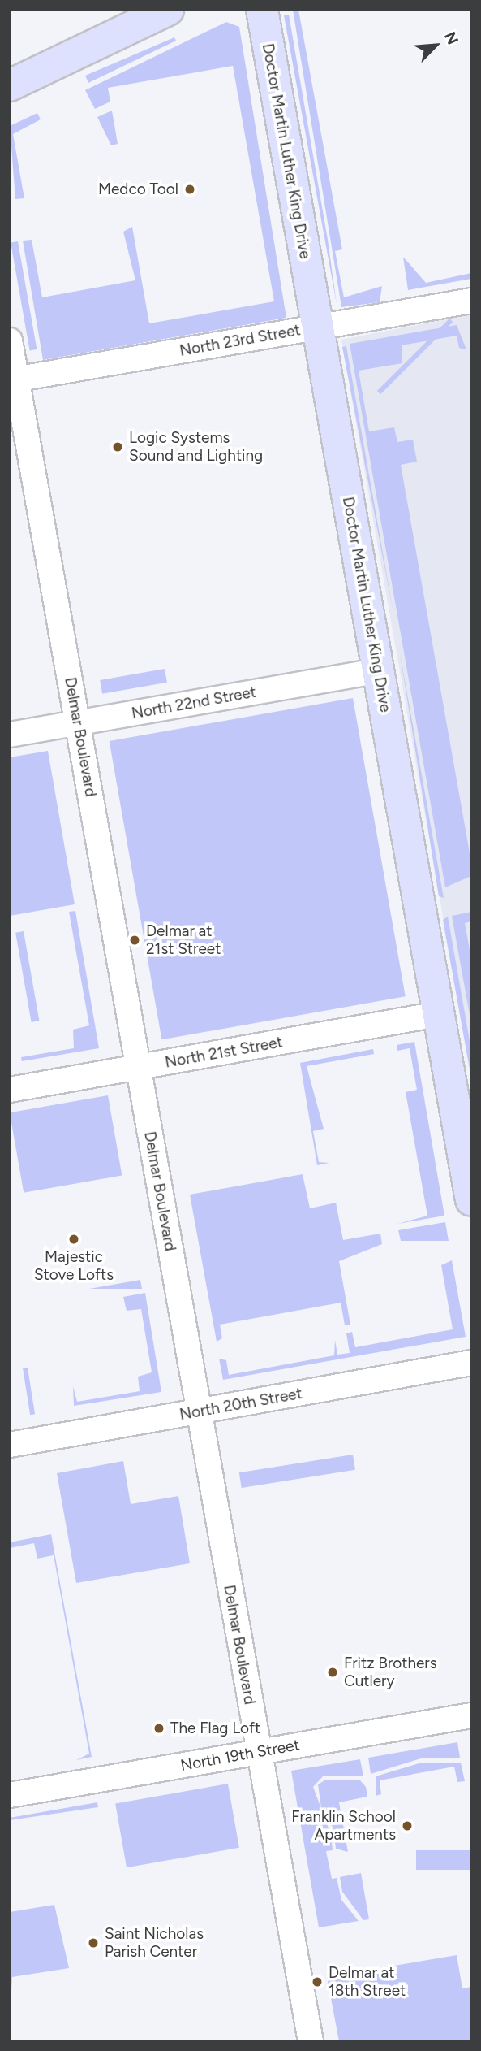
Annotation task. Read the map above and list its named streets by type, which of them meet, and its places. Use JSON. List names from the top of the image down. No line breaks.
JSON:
{"streets":{"main road":["Doctor Martin Luther King Drive"],"street":["North 23rd Street","North 22nd Street","Delmar Boulevard","North 21st Street","North 20th Street","North 19th Street"]},"crossings":[["Doctor Martin Luther King Drive","North 23rd Street"],["Doctor Martin Luther King Drive","North 22nd Street"],["Doctor Martin Luther King Drive","North 21st Street"],["North 23rd Street","Delmar Boulevard"],["North 22nd Street","Delmar Boulevard"],["Delmar Boulevard","North 21st Street"],["Delmar Boulevard","North 20th Street"],["Delmar Boulevard","North 19th Street"]],"places":["Medco Tool","Logic Systems Sound and Lighting","Delmar at 21st Street","Majestic Stove Lofts","Fritz Brothers Cutlery","The Flag Loft","Franklin School Apartments","Saint Nicholas Parish Center","Delmar at 18th Street"],"north":"top right"}
